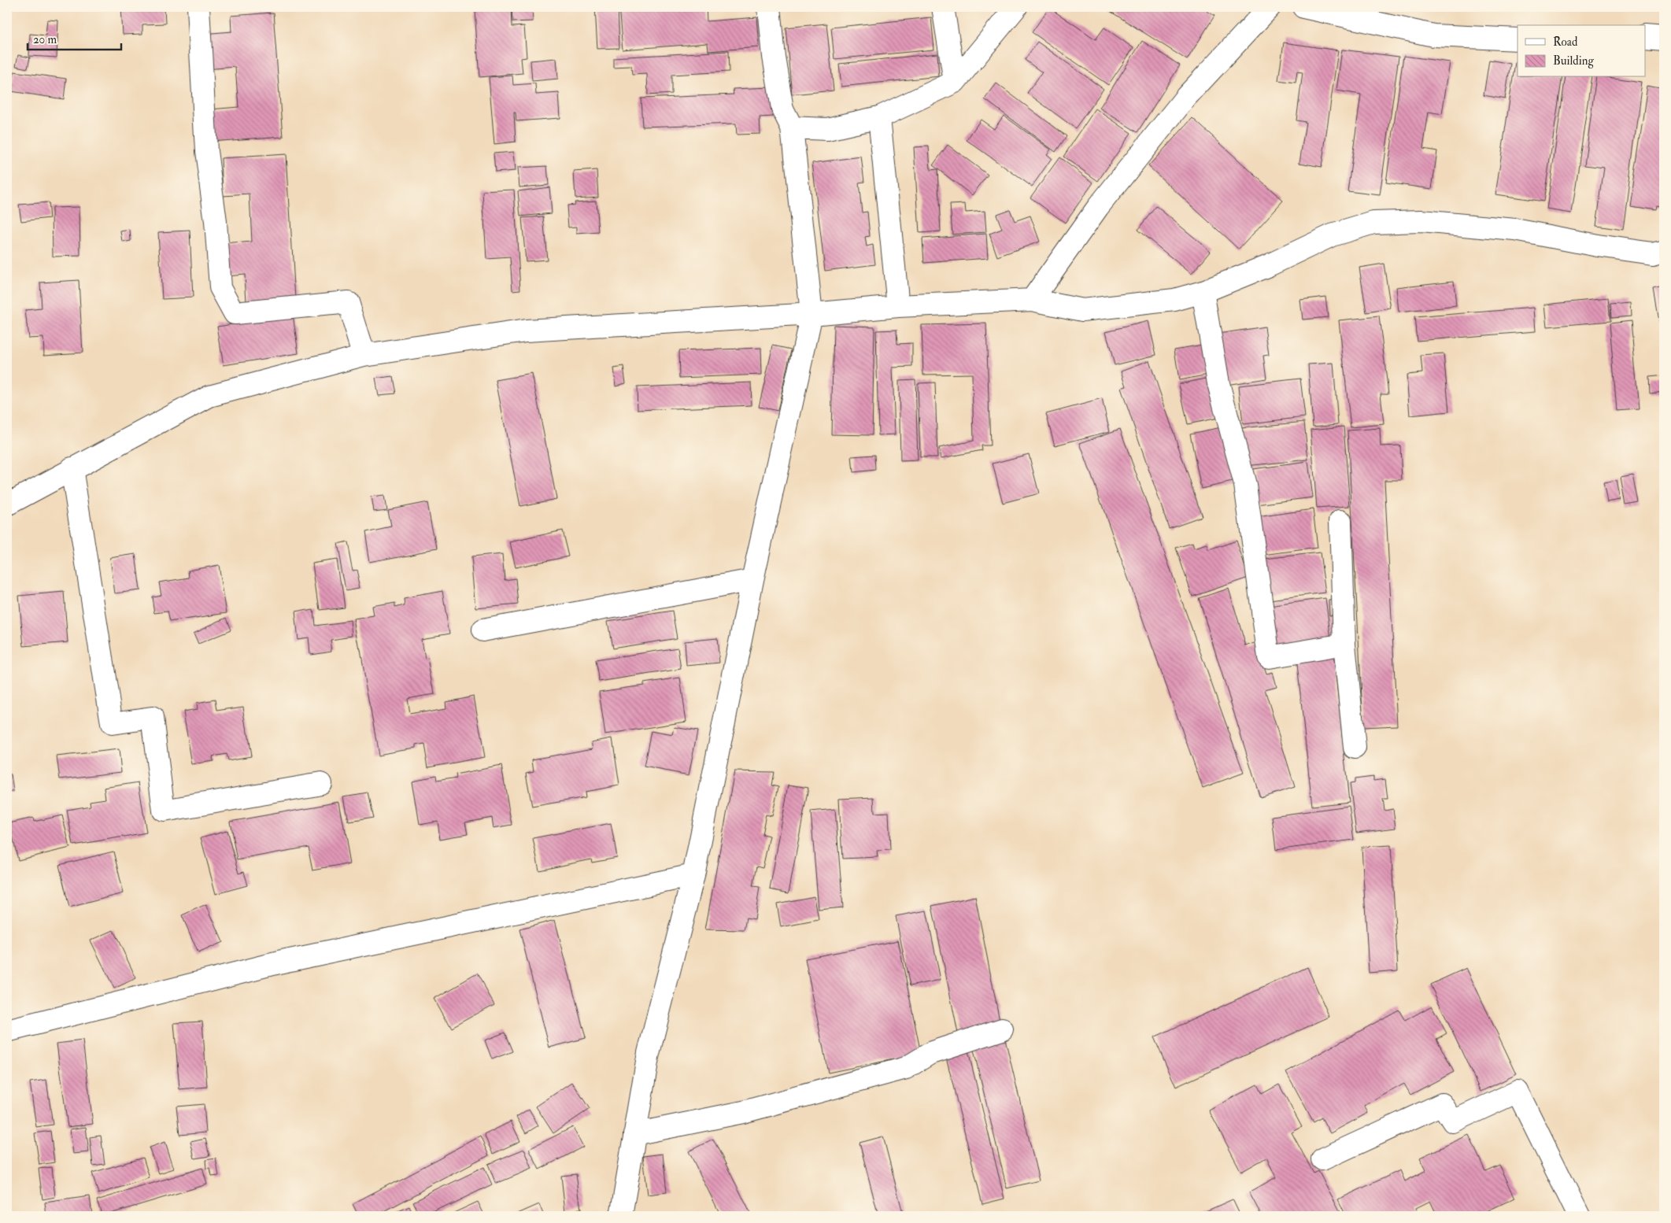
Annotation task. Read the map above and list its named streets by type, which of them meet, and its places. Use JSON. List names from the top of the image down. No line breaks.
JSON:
{"legend":["Road","Building"],"scale_bar":"20 m"}
